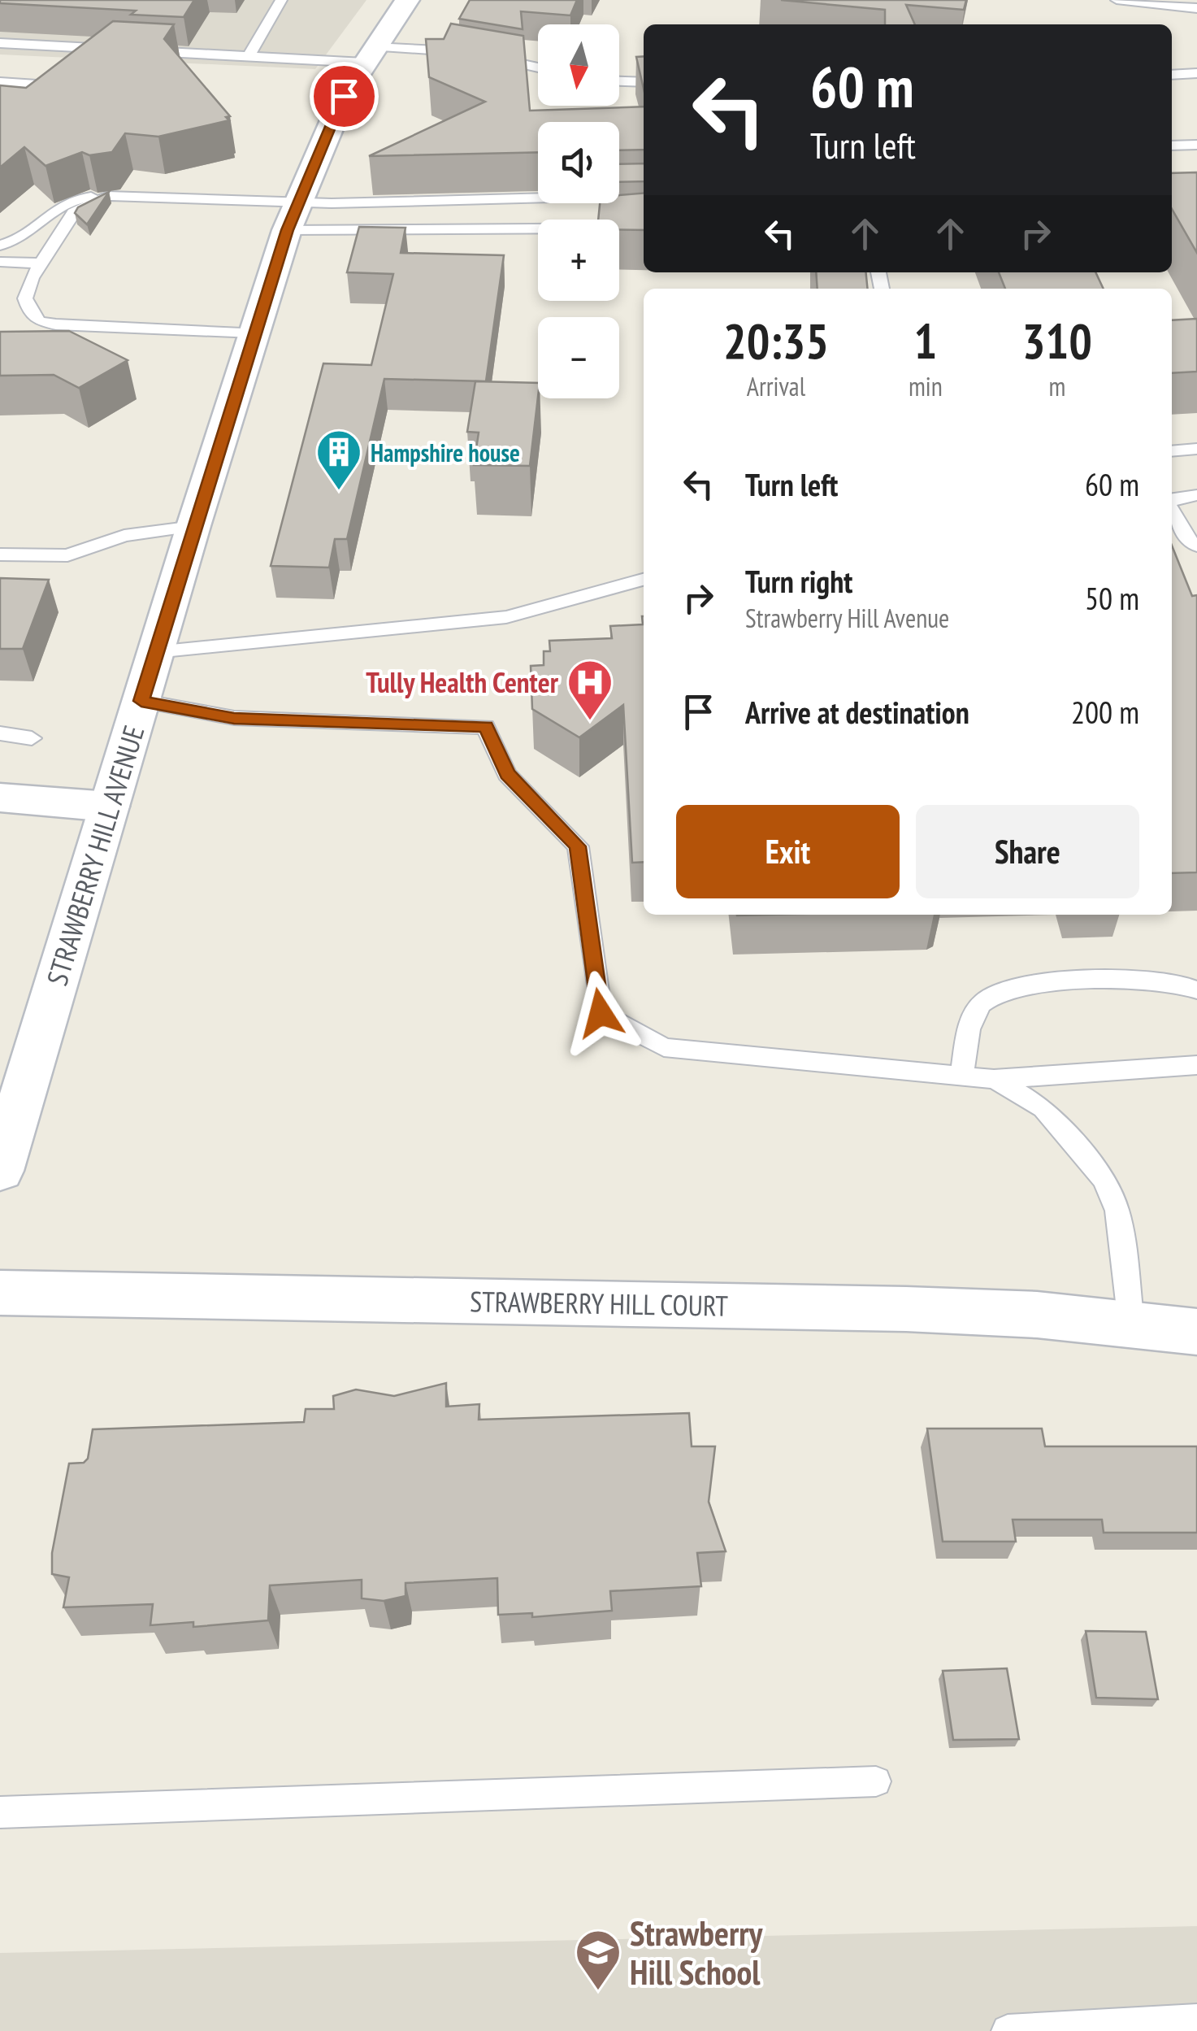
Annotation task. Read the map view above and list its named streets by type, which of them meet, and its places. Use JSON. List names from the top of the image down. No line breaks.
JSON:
{"streets":{"main road":["STRAWBERRY HILL AVENUE","STRAWBERRY HILL COURT"]},"places":{"building":["Hampshire house"],"hospital":["Tully Health Center"],"school or university":["Strawberry Hill School"]},"north":"bottom","page":{"map_buttons":["+","−"],"turn":["60 m","Turn left"],"eta":["20:35","Arrival","1","min","310","m"],"list":[{"name":"Turn left","value":"60 m"},{"name":"Turn right","note":"Strawberry Hill Avenue","value":"50 m"},{"name":"Arrive at destination","value":"200 m"}],"buttons":["Exit","Share"]}}
